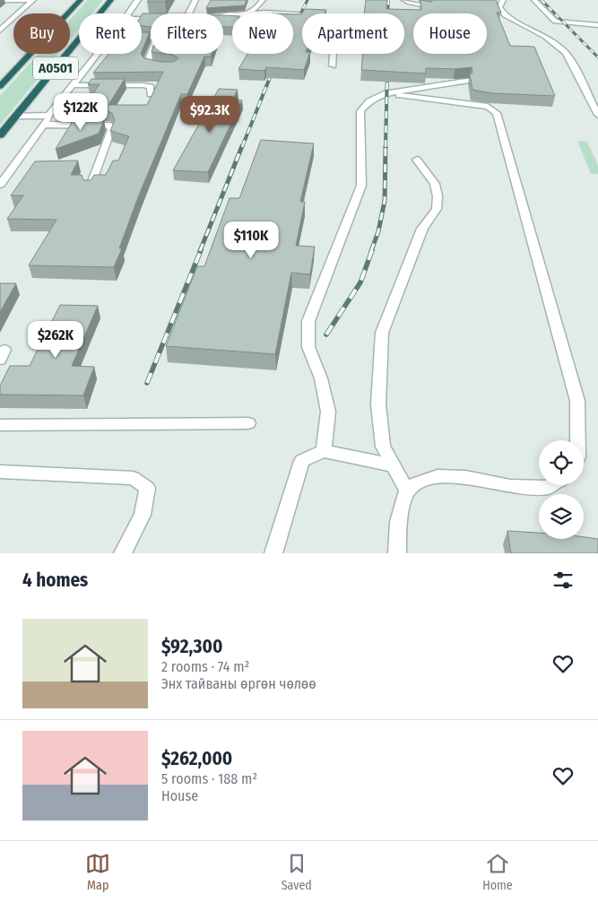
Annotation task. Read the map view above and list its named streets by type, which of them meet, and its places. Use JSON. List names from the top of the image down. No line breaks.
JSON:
{"streets":{"highway":["A0501"]},"page":{"chip":["Buy","Rent","Filters","New","Apartment","House"],"price":["$122K","$92.3K","$110K","$262K"],"heading":"4 homes","list":[{"name":"$92,300","note":"2 rooms · 74 m² · Энх тайваны өргөн чөлөө"},{"name":"$262,000","note":"5 rooms · 188 m² · House"}],"tabs":["Map","Saved","Home"]}}
